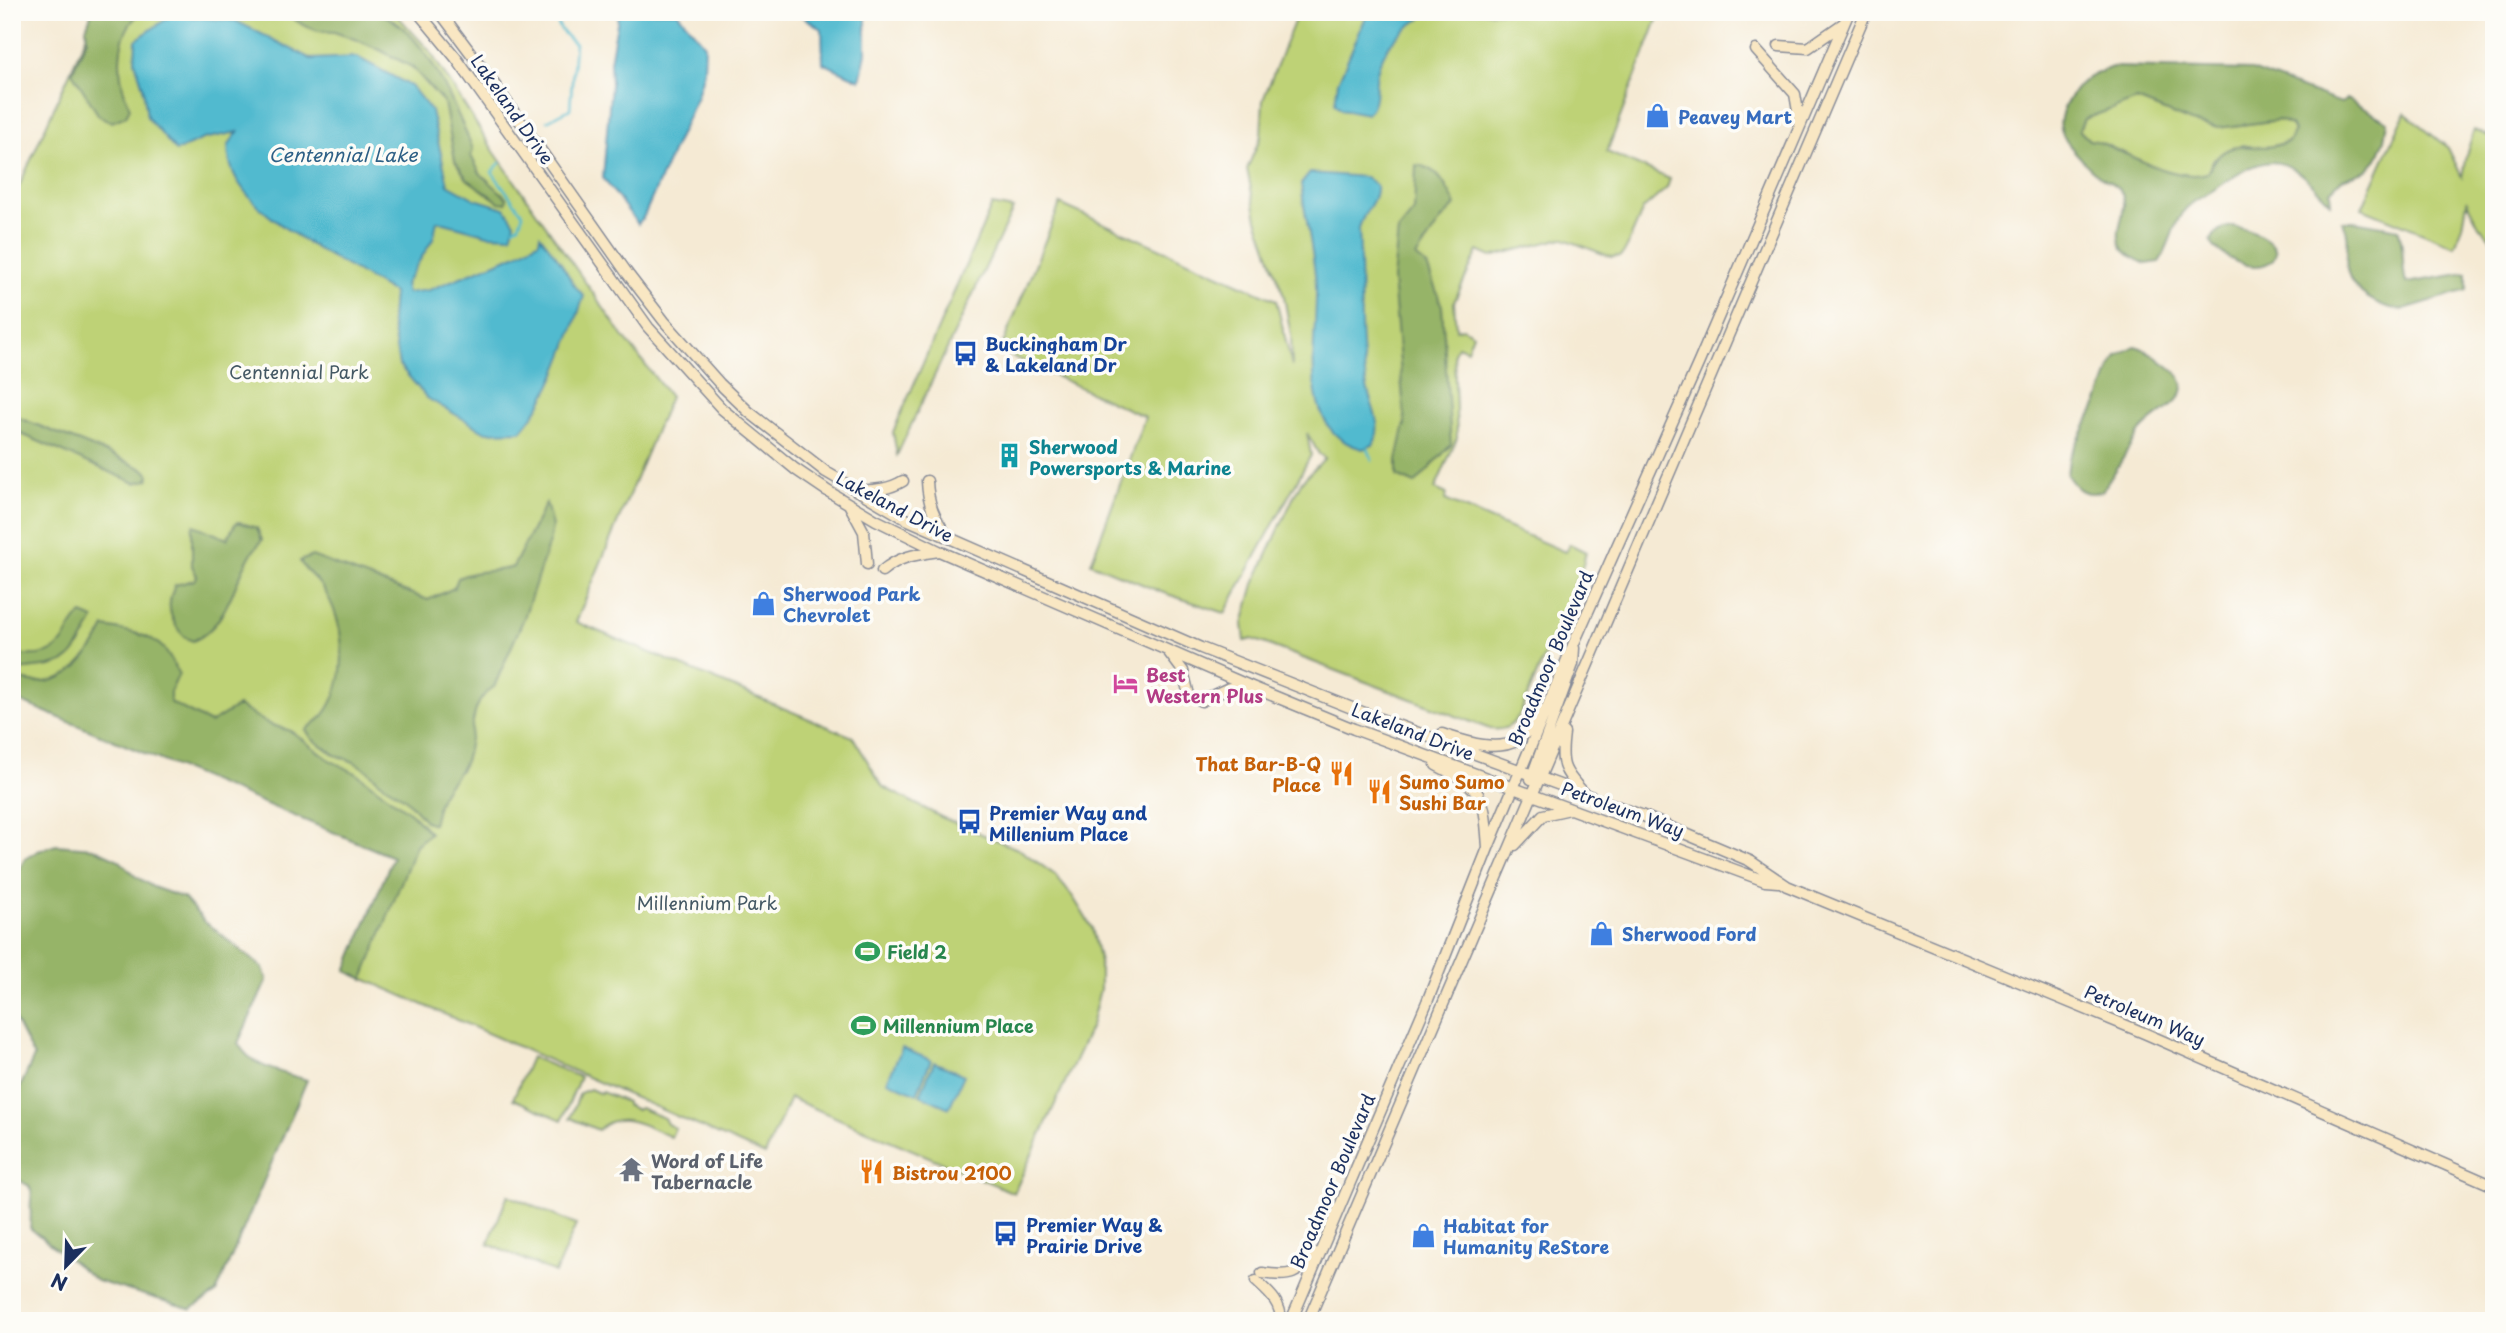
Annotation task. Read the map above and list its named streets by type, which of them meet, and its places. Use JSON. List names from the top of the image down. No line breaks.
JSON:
{"streets":{"main road":["Lakeland Drive","Broadmoor Boulevard","Petroleum Way"]},"crossings":[["Lakeland Drive","Broadmoor Boulevard"],["Lakeland Drive","Petroleum Way"],["Broadmoor Boulevard","Petroleum Way"]],"water":["Centennial Lake"],"parks":["Centennial Park","Millennium Park"],"places":{"shop":["Peavey Mart","Sherwood Park Chevrolet","Sherwood Ford","Habitat for Humanity ReStore"],"bus stop":["Buckingham Dr & Lakeland Dr","Premier Way and Millenium Place","Premier Way & Prairie Drive"],"building":["Sherwood Powersports & Marine"],"hotel":["Best Western Plus"],"restaurant":["That Bar-B-Q Place","Sumo Sumo Sushi Bar","Bistrou 2100"],"sports":["Field 2","Millennium Place"],"temple":["Word of Life Tabernacle"]},"north":"bottom left"}
